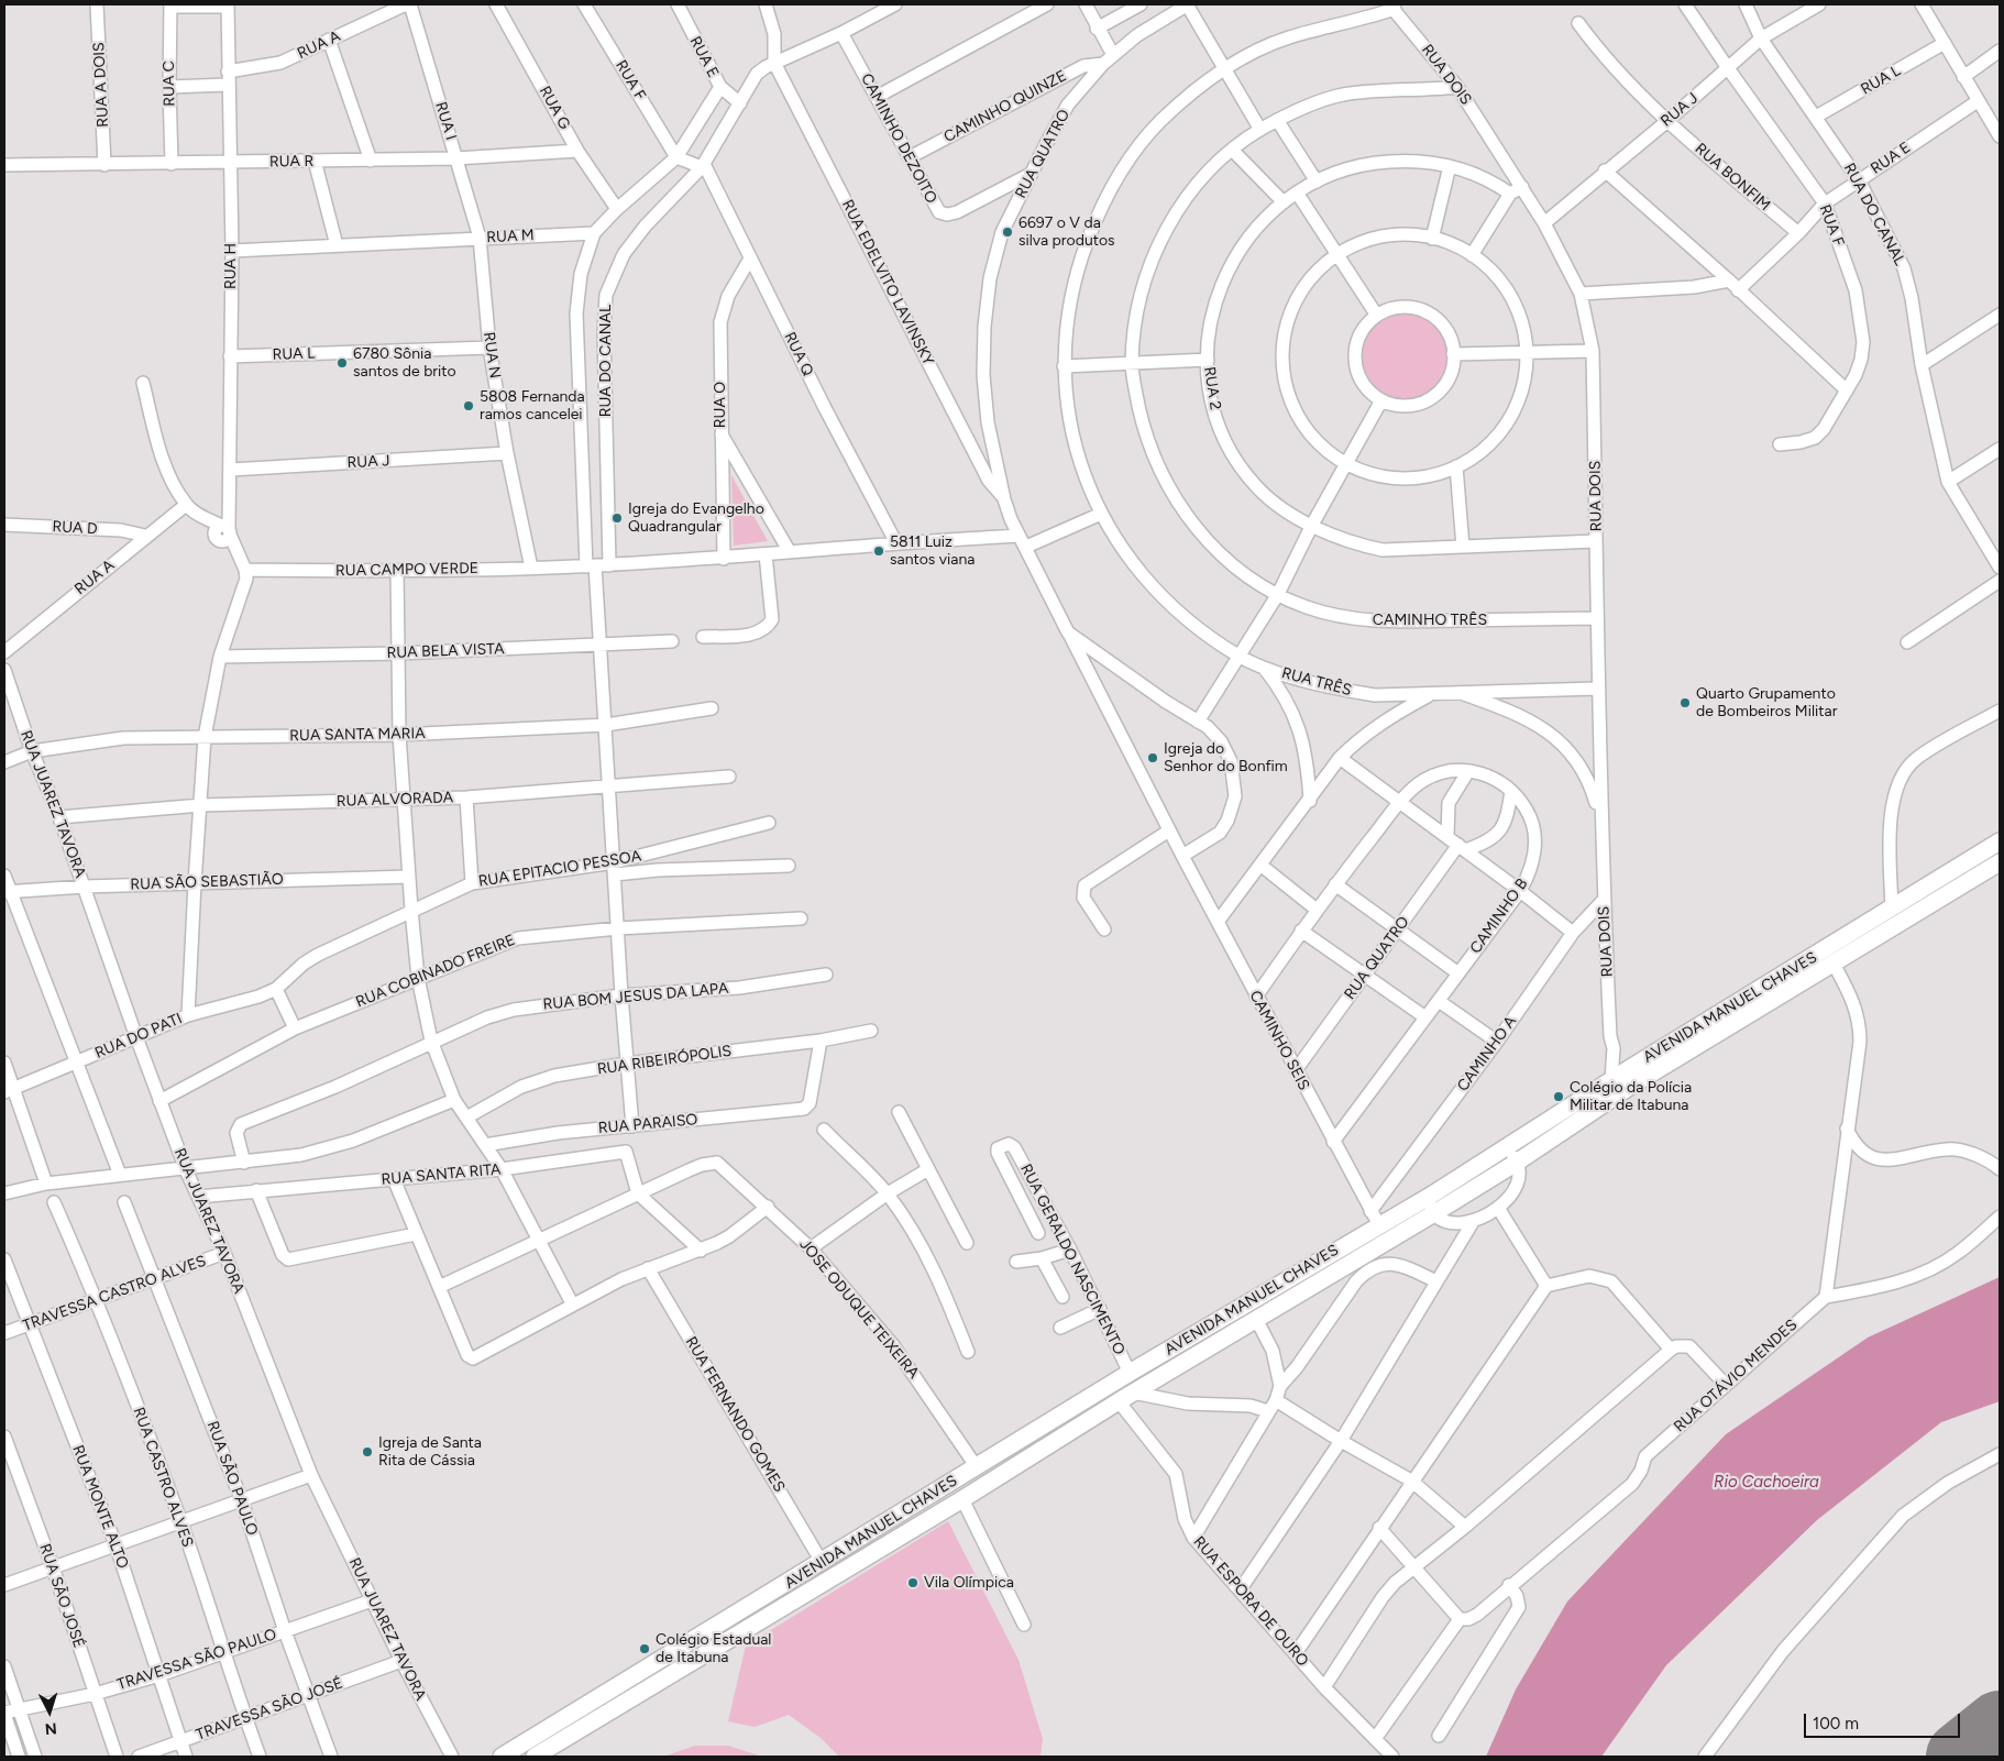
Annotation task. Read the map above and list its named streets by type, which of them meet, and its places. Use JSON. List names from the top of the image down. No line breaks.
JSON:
{"streets":{"main road":["AVENIDA MANUEL CHAVES"],"street":["RUA A","RUA E","RUA DOIS","RUA F","RUA L","RUA C","RUA A DOIS","CAMINHO QUINZE","RUA G","RUA J","RUA I","CAMINHO DEZOITO","RUA QUATRO","RUA R","RUA BONFIM","RUA DO CANAL","RUA M","RUA H","RUA EDELVITO LAVINSKY","RUA Q","RUA N","RUA 2","RUA O","RUA D","RUA CAMPO VERDE","CAMINHO TRÊS","RUA BELA VISTA","RUA TRÊS","RUA SANTA MARIA","RUA ALVORADA","RUA JUAREZ TAVORA","RUA EPITACIO PESSOA","RUA SÃO SEBASTIÃO","CAMINHO B","RUA COBINADO FREIRE","RUA BOM JESUS DA LAPA","RUA DO PATI","CAMINHO SEIS","CAMINHO A","RUA RIBEIRÓPOLIS","RUA PARAISO","RUA SANTA RITA","RUA GERALDO NASCIMENTO","TRAVESSA CASTRO ALVES","JOSE ODUQUE TEIXEIRA","RUA OTÁVIO MENDES","RUA FERNANDO GOMES","RUA CASTRO ALVES","RUA SÃO PAULO","RUA MONTE ALTO","RUA SÃO JOSÉ","RUA ESPORA DE OURO","TRAVESSA SÃO PAULO","TRAVESSA SÃO JOSÉ"]},"crossings":[["RUA A","RUA C"],["RUA A","RUA I"],["RUA A","RUA H"],["RUA A","RUA D"],["RUA E","RUA F"],["RUA E","RUA BONFIM"],["RUA E","RUA DO CANAL"],["RUA DOIS","RUA J"],["RUA DOIS","RUA 2"],["RUA DOIS","CAMINHO TRÊS"],["RUA DOIS","RUA TRÊS"],["RUA DOIS","AVENIDA MANUEL CHAVES"],["RUA DOIS","CAMINHO A"],["RUA F","RUA J"],["RUA L","RUA DO CANAL"],["RUA L","RUA H"],["RUA L","RUA N"],["RUA C","RUA R"],["RUA A DOIS","RUA R"],["CAMINHO QUINZE","CAMINHO DEZOITO"],["CAMINHO QUINZE","RUA QUATRO"],["RUA G","RUA R"],["RUA J","RUA BONFIM"],["RUA J","RUA DO CANAL"],["RUA J","RUA H"],["RUA J","RUA N"],["RUA I","RUA R"],["RUA I","RUA M"],["RUA I","RUA N"],["CAMINHO DEZOITO","RUA QUATRO"],["CAMINHO DEZOITO","RUA DO CANAL"],["RUA QUATRO","RUA EDELVITO LAVINSKY"],["RUA QUATRO","RUA CAMPO VERDE"],["RUA QUATRO","CAMINHO B"],["RUA QUATRO","CAMINHO SEIS"],["RUA R","RUA H"],["RUA DO CANAL","RUA M"],["RUA DO CANAL","RUA EDELVITO LAVINSKY"],["RUA DO CANAL","RUA Q"],["RUA DO CANAL","RUA CAMPO VERDE"],["RUA DO CANAL","RUA BELA VISTA"],["RUA DO CANAL","RUA SANTA MARIA"],["RUA DO CANAL","RUA ALVORADA"],["RUA DO CANAL","RUA EPITACIO PESSOA"],["RUA DO CANAL","RUA COBINADO FREIRE"],["RUA DO CANAL","RUA BOM JESUS DA LAPA"],["RUA DO CANAL","RUA RIBEIRÓPOLIS"],["RUA DO CANAL","RUA PARAISO"],["RUA M","RUA H"],["RUA M","RUA N"],["RUA Q","RUA O"],["RUA Q","RUA CAMPO VERDE"],["RUA N","RUA CAMPO VERDE"],["RUA O","RUA CAMPO VERDE"],["RUA CAMPO VERDE","CAMINHO SEIS"],["RUA SANTA MARIA","RUA JUAREZ TAVORA"],["RUA ALVORADA","RUA JUAREZ TAVORA"],["RUA JUAREZ TAVORA","RUA SÃO SEBASTIÃO"],["RUA JUAREZ TAVORA","RUA COBINADO FREIRE"],["RUA JUAREZ TAVORA","RUA DO PATI"],["RUA JUAREZ TAVORA","RUA SANTA RITA"],["RUA JUAREZ TAVORA","TRAVESSA CASTRO ALVES"],["RUA JUAREZ TAVORA","TRAVESSA SÃO PAULO"],["RUA JUAREZ TAVORA","TRAVESSA SÃO JOSÉ"],["RUA EPITACIO PESSOA","RUA DO PATI"],["CAMINHO B","CAMINHO SEIS"],["AVENIDA MANUEL CHAVES","CAMINHO SEIS"],["AVENIDA MANUEL CHAVES","RUA GERALDO NASCIMENTO"],["AVENIDA MANUEL CHAVES","JOSE ODUQUE TEIXEIRA"],["AVENIDA MANUEL CHAVES","RUA FERNANDO GOMES"],["AVENIDA MANUEL CHAVES","RUA ESPORA DE OURO"],["CAMINHO SEIS","CAMINHO A"],["RUA RIBEIRÓPOLIS","RUA PARAISO"],["RUA PARAISO","RUA SANTA RITA"],["RUA SANTA RITA","JOSE ODUQUE TEIXEIRA"],["TRAVESSA CASTRO ALVES","RUA CASTRO ALVES"],["TRAVESSA CASTRO ALVES","RUA SÃO PAULO"],["TRAVESSA CASTRO ALVES","RUA MONTE ALTO"],["RUA CASTRO ALVES","TRAVESSA SÃO PAULO"],["RUA CASTRO ALVES","TRAVESSA SÃO JOSÉ"],["RUA SÃO PAULO","TRAVESSA SÃO PAULO"],["RUA SÃO PAULO","TRAVESSA SÃO JOSÉ"],["RUA MONTE ALTO","TRAVESSA SÃO PAULO"],["RUA MONTE ALTO","TRAVESSA SÃO JOSÉ"],["RUA SÃO JOSÉ","TRAVESSA SÃO PAULO"]],"water":["Rio Cachoeira"],"places":["6697 o V da silva produtos","6780 Sônia santos de brito","5808 Fernanda ramos cancelei","Igreja do Evangelho Quadrangular","5811 Luiz santos viana","Quarto Grupamento de Bombeiros Militar","Igreja do Senhor do Bonfim","Colégio da Polícia Militar de Itabuna","Igreja de Santa Rita de Cássia","Vila Olímpica","Colégio Estadual de Itabuna"],"scale_bar":"100 m","north":"bottom"}
